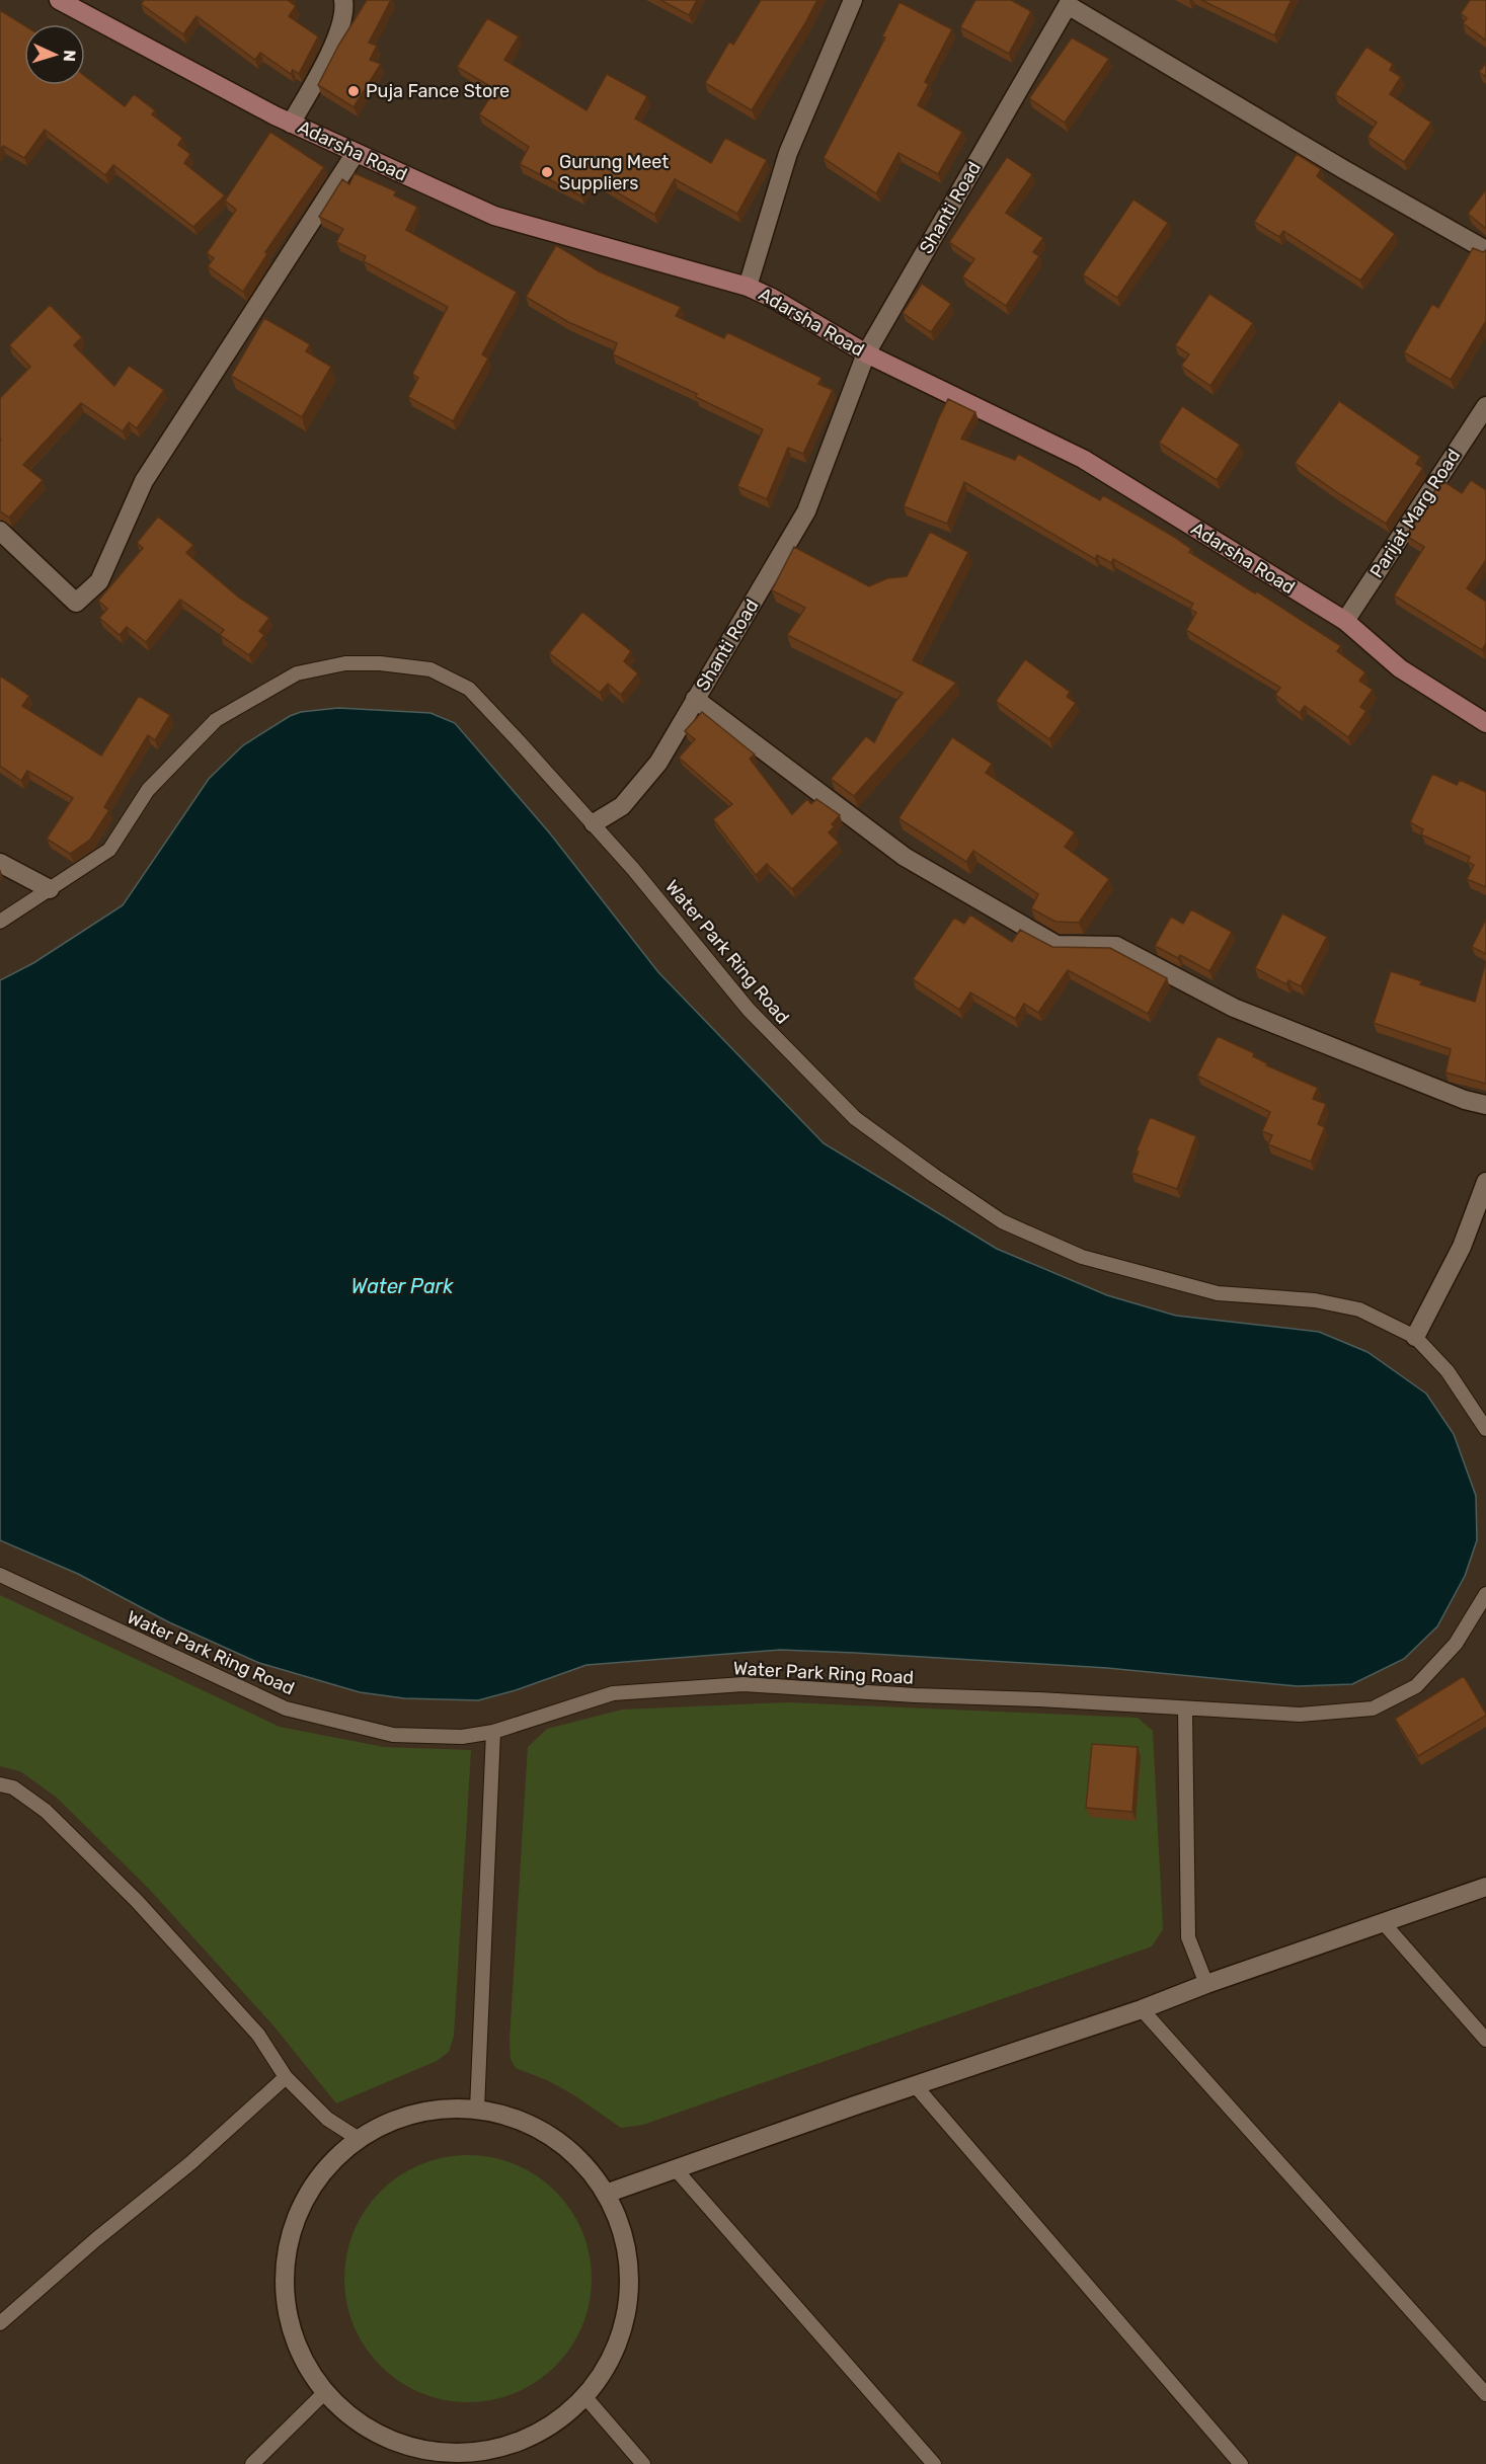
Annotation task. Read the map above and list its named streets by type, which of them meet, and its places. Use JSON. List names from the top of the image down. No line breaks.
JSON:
{"streets":{"main road":["Adarsha Road"],"street":["Shanti Road","Parijat Marg Road"],"lane":["Water Park Ring Road"]},"crossings":[["Adarsha Road","Shanti Road"],["Adarsha Road","Parijat Marg Road"],["Shanti Road","Water Park Ring Road"]],"water":["Water Park"],"places":["Puja Fance Store","Gurung Meet Suppliers"],"north":"right"}
